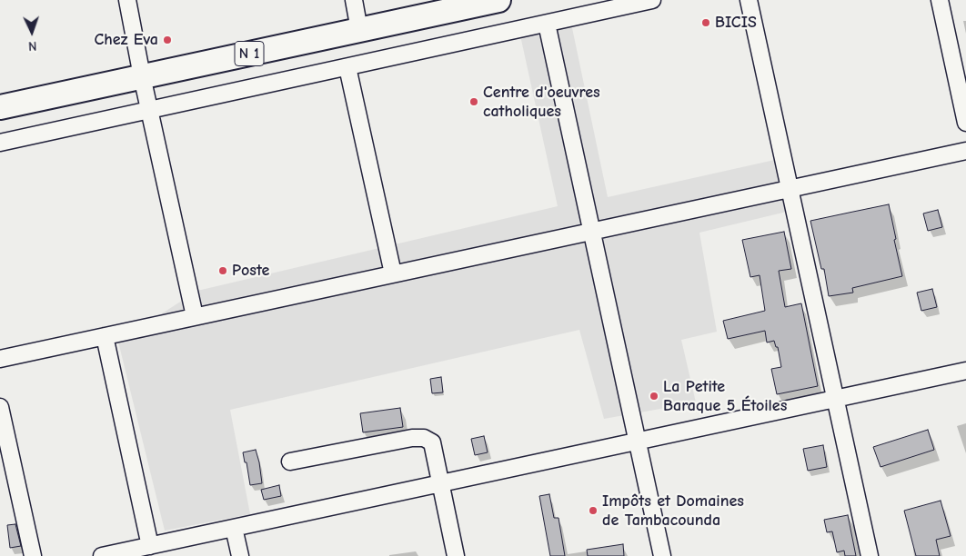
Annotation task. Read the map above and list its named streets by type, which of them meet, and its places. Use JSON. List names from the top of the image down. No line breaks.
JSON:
{"streets":{"highway":["N 1"]},"places":["BICIS","Chez Eva","Centre d'oeuvres catholiques","Poste","La Petite Baraque 5 Étoiles","Impôts et Domaines de Tambacounda"],"north":"bottom"}
